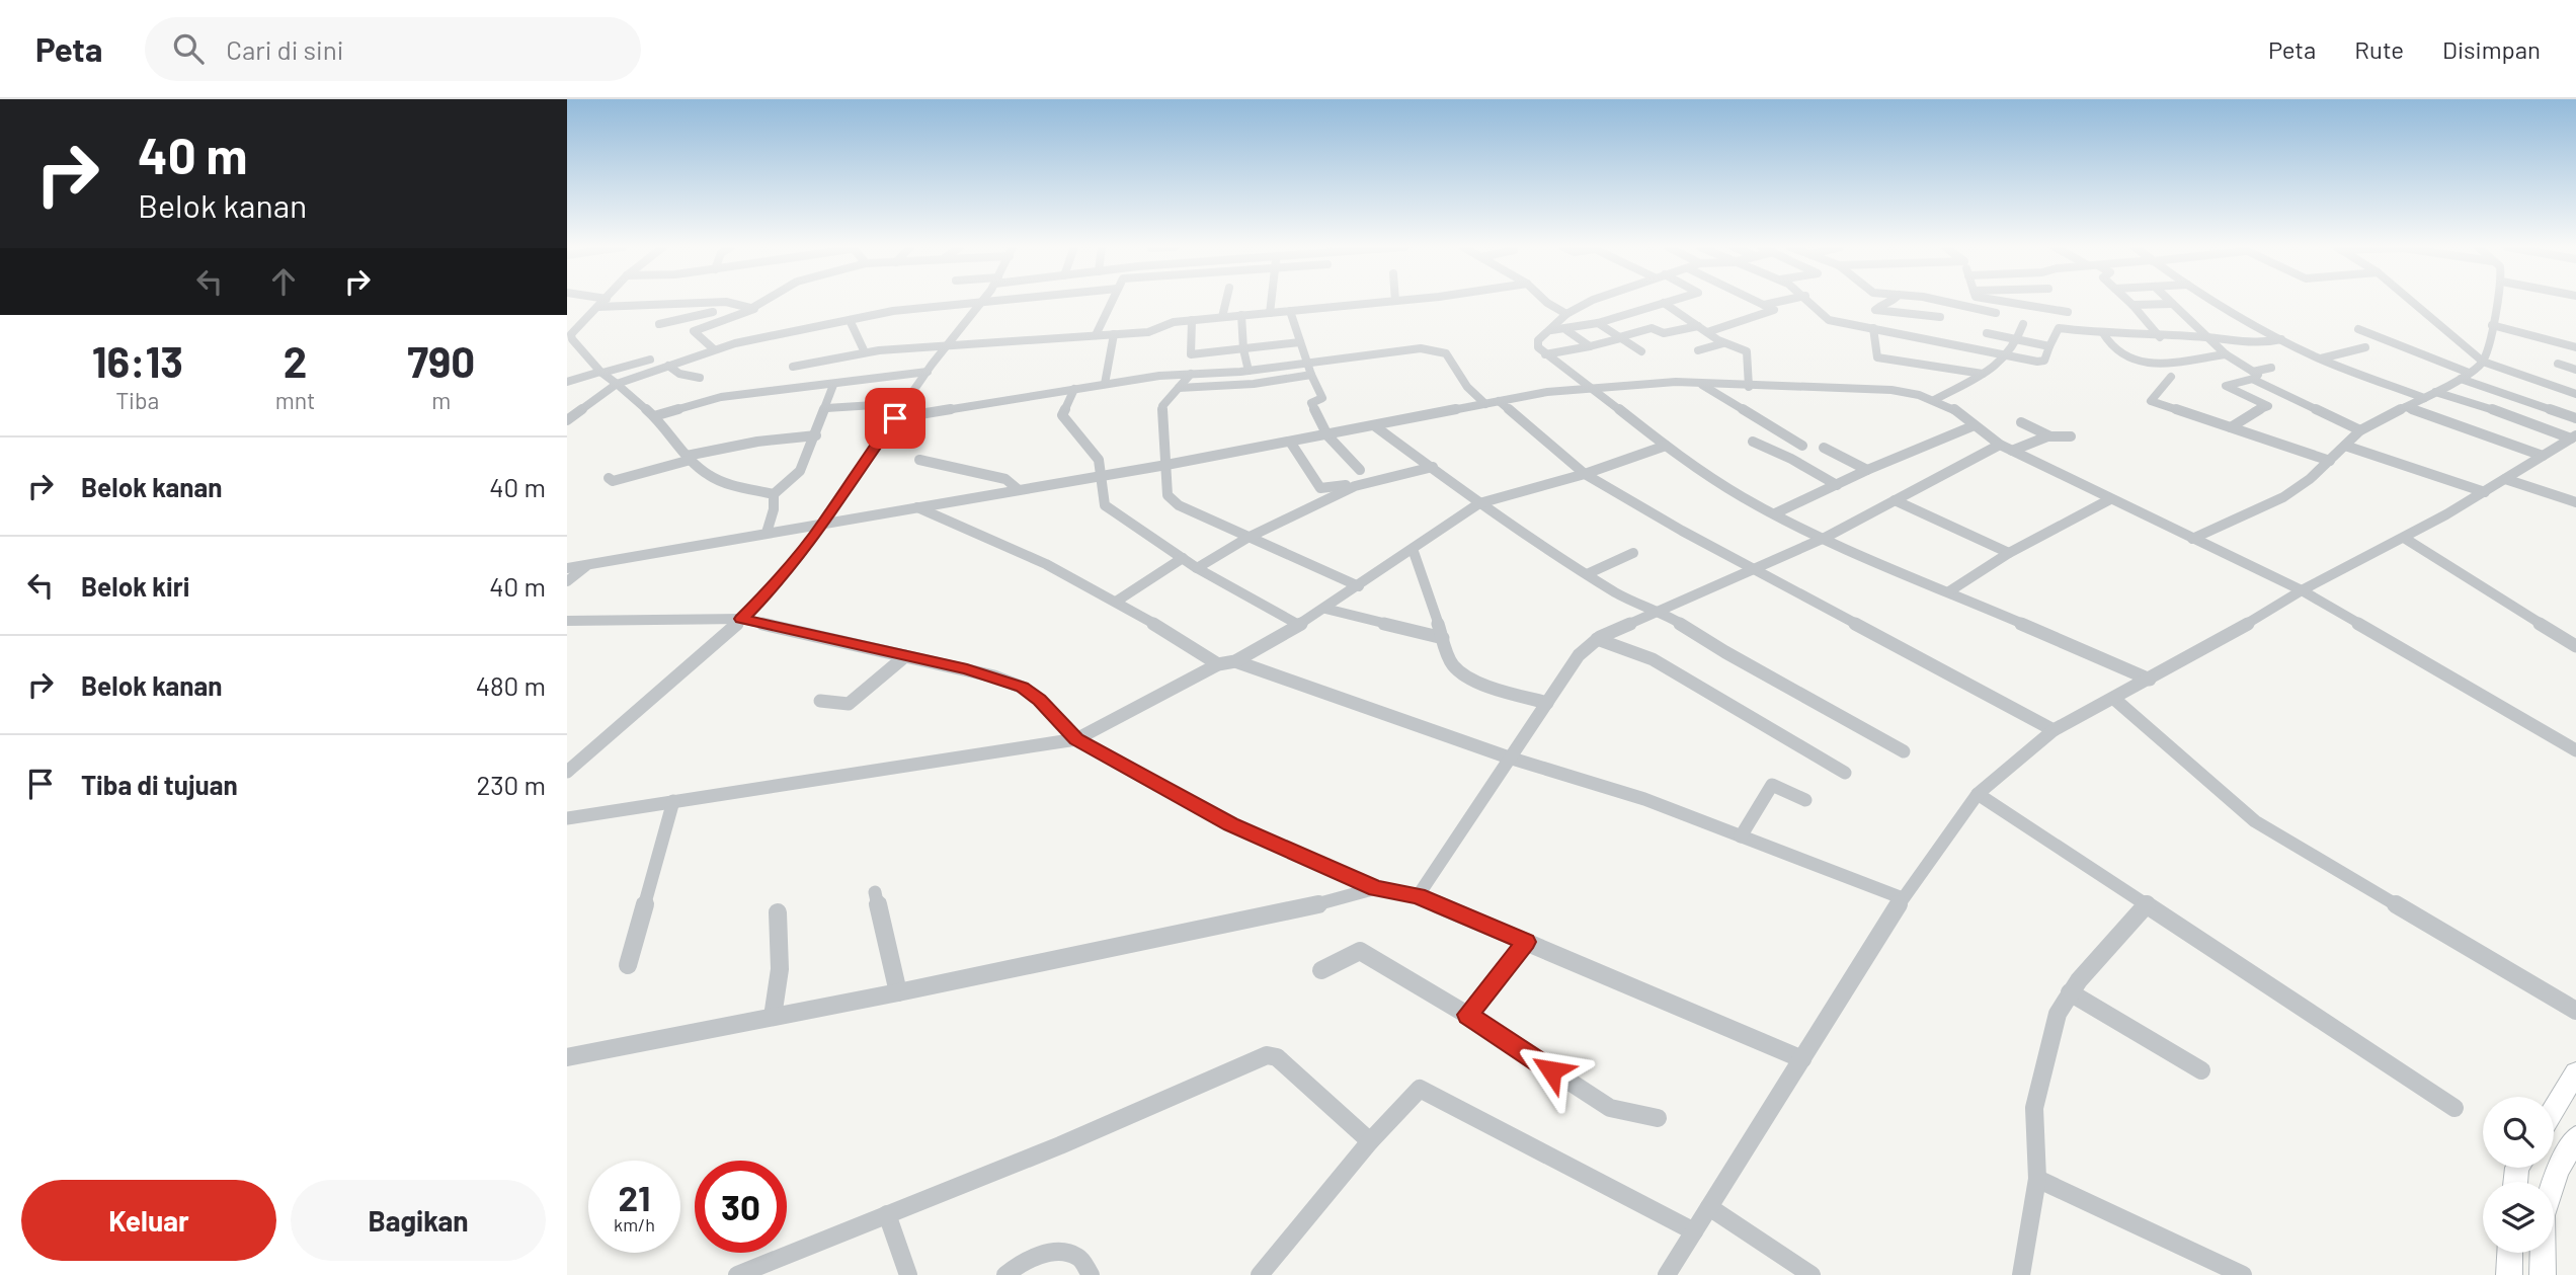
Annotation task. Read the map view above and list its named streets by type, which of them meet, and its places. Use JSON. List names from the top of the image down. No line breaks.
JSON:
{"page":{"header":"Peta","search":"Cari di sini","nav":["Peta","Rute","Disimpan"],"turn":["40 m","Belok kanan"],"eta":["16:13","Tiba","2","mnt","790","m"],"list":[{"name":"Belok kanan","value":"40 m"},{"name":"Belok kiri","value":"40 m"},{"name":"Belok kanan","value":"480 m"},{"name":"Tiba di tujuan","value":"230 m"}],"speed":"21 km/h","limit":"30","buttons":["Keluar","Bagikan"]}}
